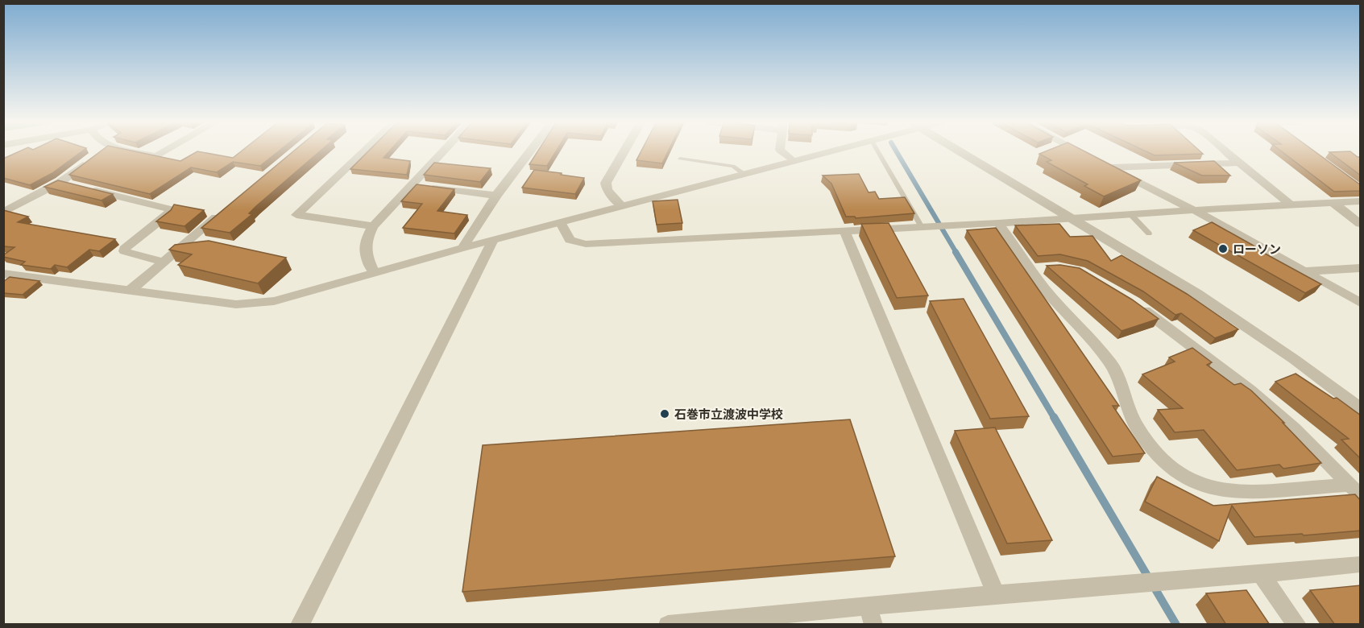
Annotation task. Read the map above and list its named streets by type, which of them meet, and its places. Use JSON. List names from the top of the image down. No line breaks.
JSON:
{"places":["ローソン","石巻市立渡波中学校"]}
